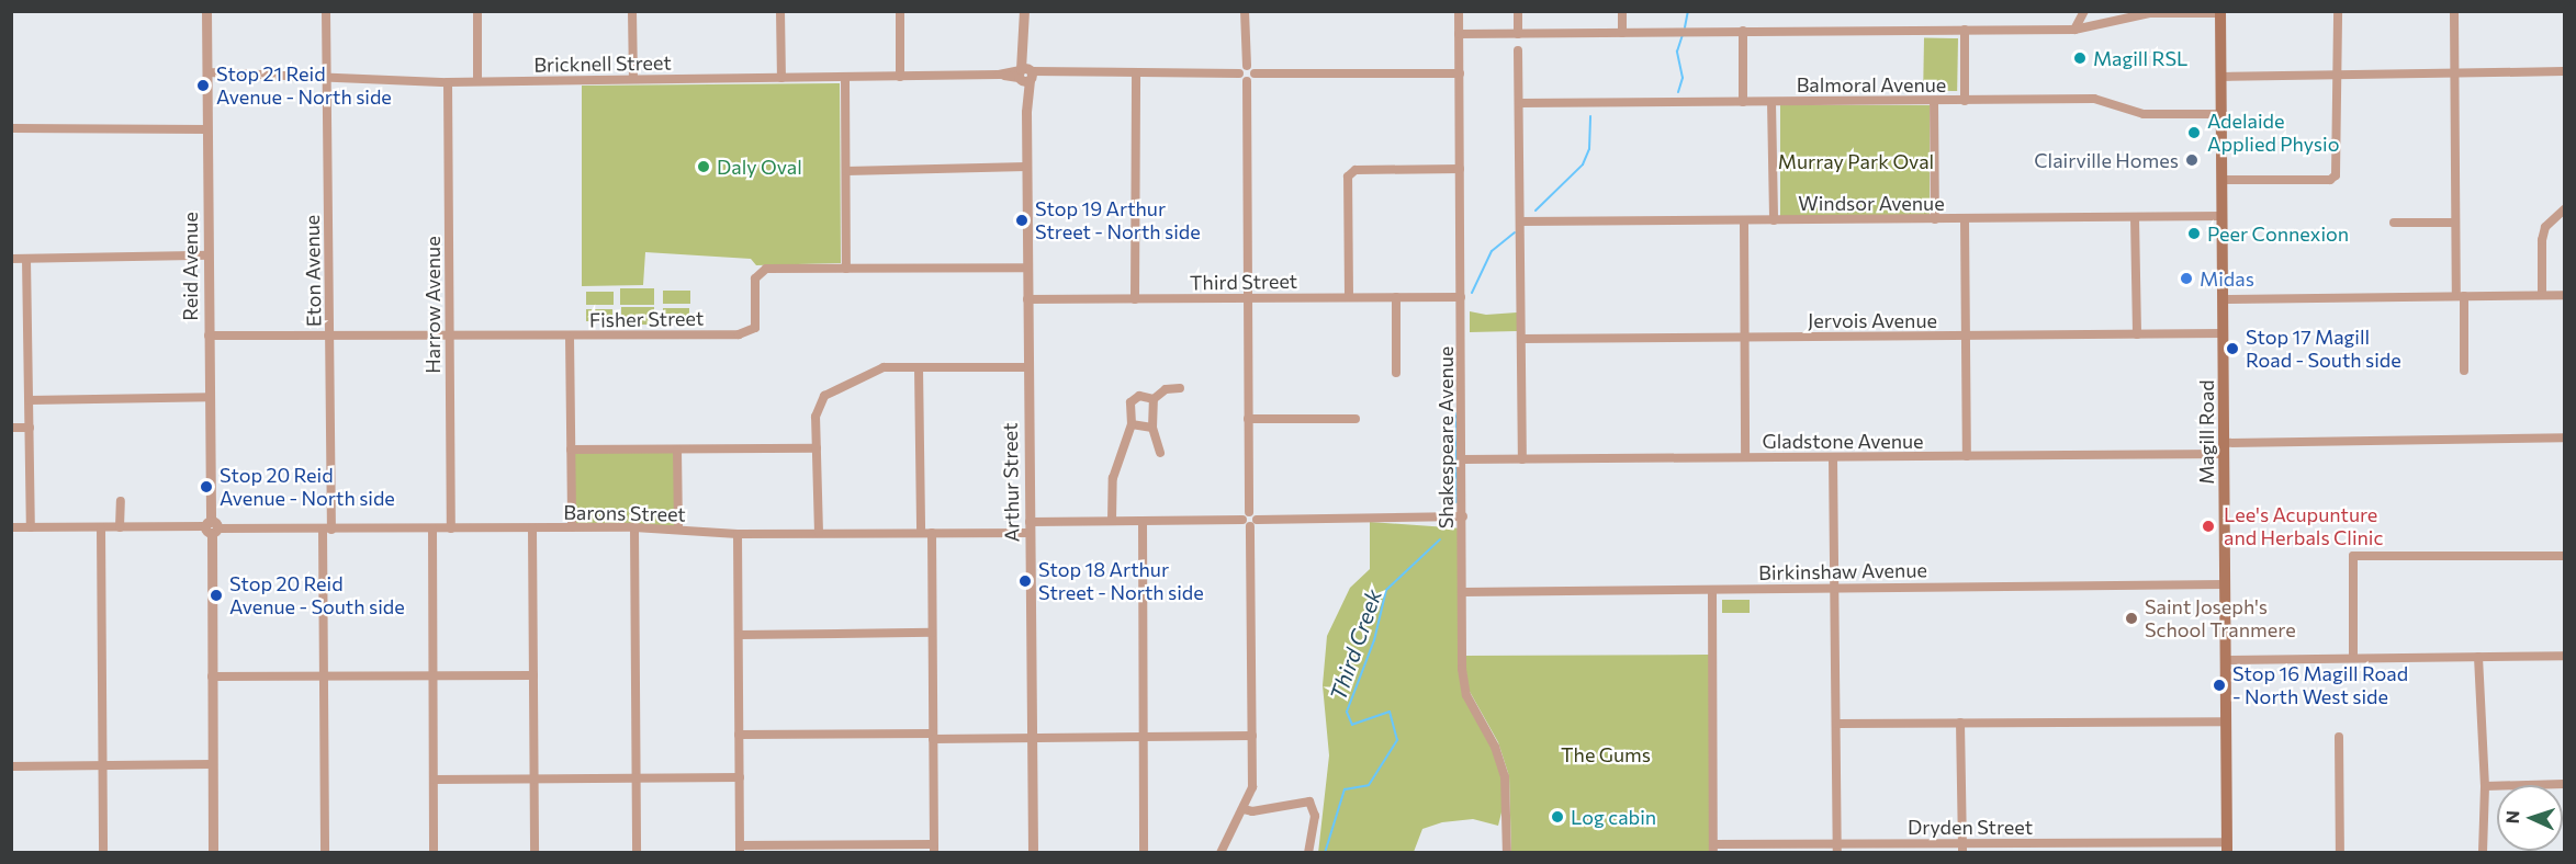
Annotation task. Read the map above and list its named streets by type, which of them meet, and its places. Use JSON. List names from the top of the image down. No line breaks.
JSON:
{"streets":{"main road":["Magill Road"],"street":["Bricknell Street","Balmoral Avenue","Windsor Avenue","Reid Avenue","Eton Avenue","Third Street","Harrow Avenue","Fisher Street","Jervois Avenue","Shakespeare Avenue","Gladstone Avenue","Arthur Street","Barons Street","Birkinshaw Avenue","Dryden Street"]},"crossings":[["Bricknell Street","Reid Avenue"],["Bricknell Street","Eton Avenue"],["Bricknell Street","Harrow Avenue"],["Bricknell Street","Arthur Street"],["Balmoral Avenue","Magill Road"],["Windsor Avenue","Magill Road"],["Reid Avenue","Fisher Street"],["Reid Avenue","Barons Street"],["Eton Avenue","Fisher Street"],["Eton Avenue","Barons Street"],["Third Street","Shakespeare Avenue"],["Third Street","Arthur Street"],["Harrow Avenue","Fisher Street"],["Harrow Avenue","Barons Street"],["Fisher Street","Arthur Street"],["Jervois Avenue","Magill Road"],["Magill Road","Gladstone Avenue"],["Magill Road","Birkinshaw Avenue"],["Magill Road","Dryden Street"],["Shakespeare Avenue","Gladstone Avenue"],["Shakespeare Avenue","Birkinshaw Avenue"],["Arthur Street","Barons Street"]],"water":["Third Creek"],"parks":["Murray Park Oval","The Gums"],"places":["Magill RSL","Stop 21 Reid Avenue - North side","Adelaide Applied Physio","Clairville Homes","Daly Oval","Stop 19 Arthur Street - North side","Peer Connexion","Midas","Stop 17 Magill Road - South side","Stop 20 Reid Avenue - North side","Lee's Acupunture and Herbals Clinic","Stop 18 Arthur Street - North side","Stop 20 Reid Avenue - South side","Saint Joseph's School Tranmere","Stop 16 Magill Road - North West side","Log cabin"],"north":"left"}
